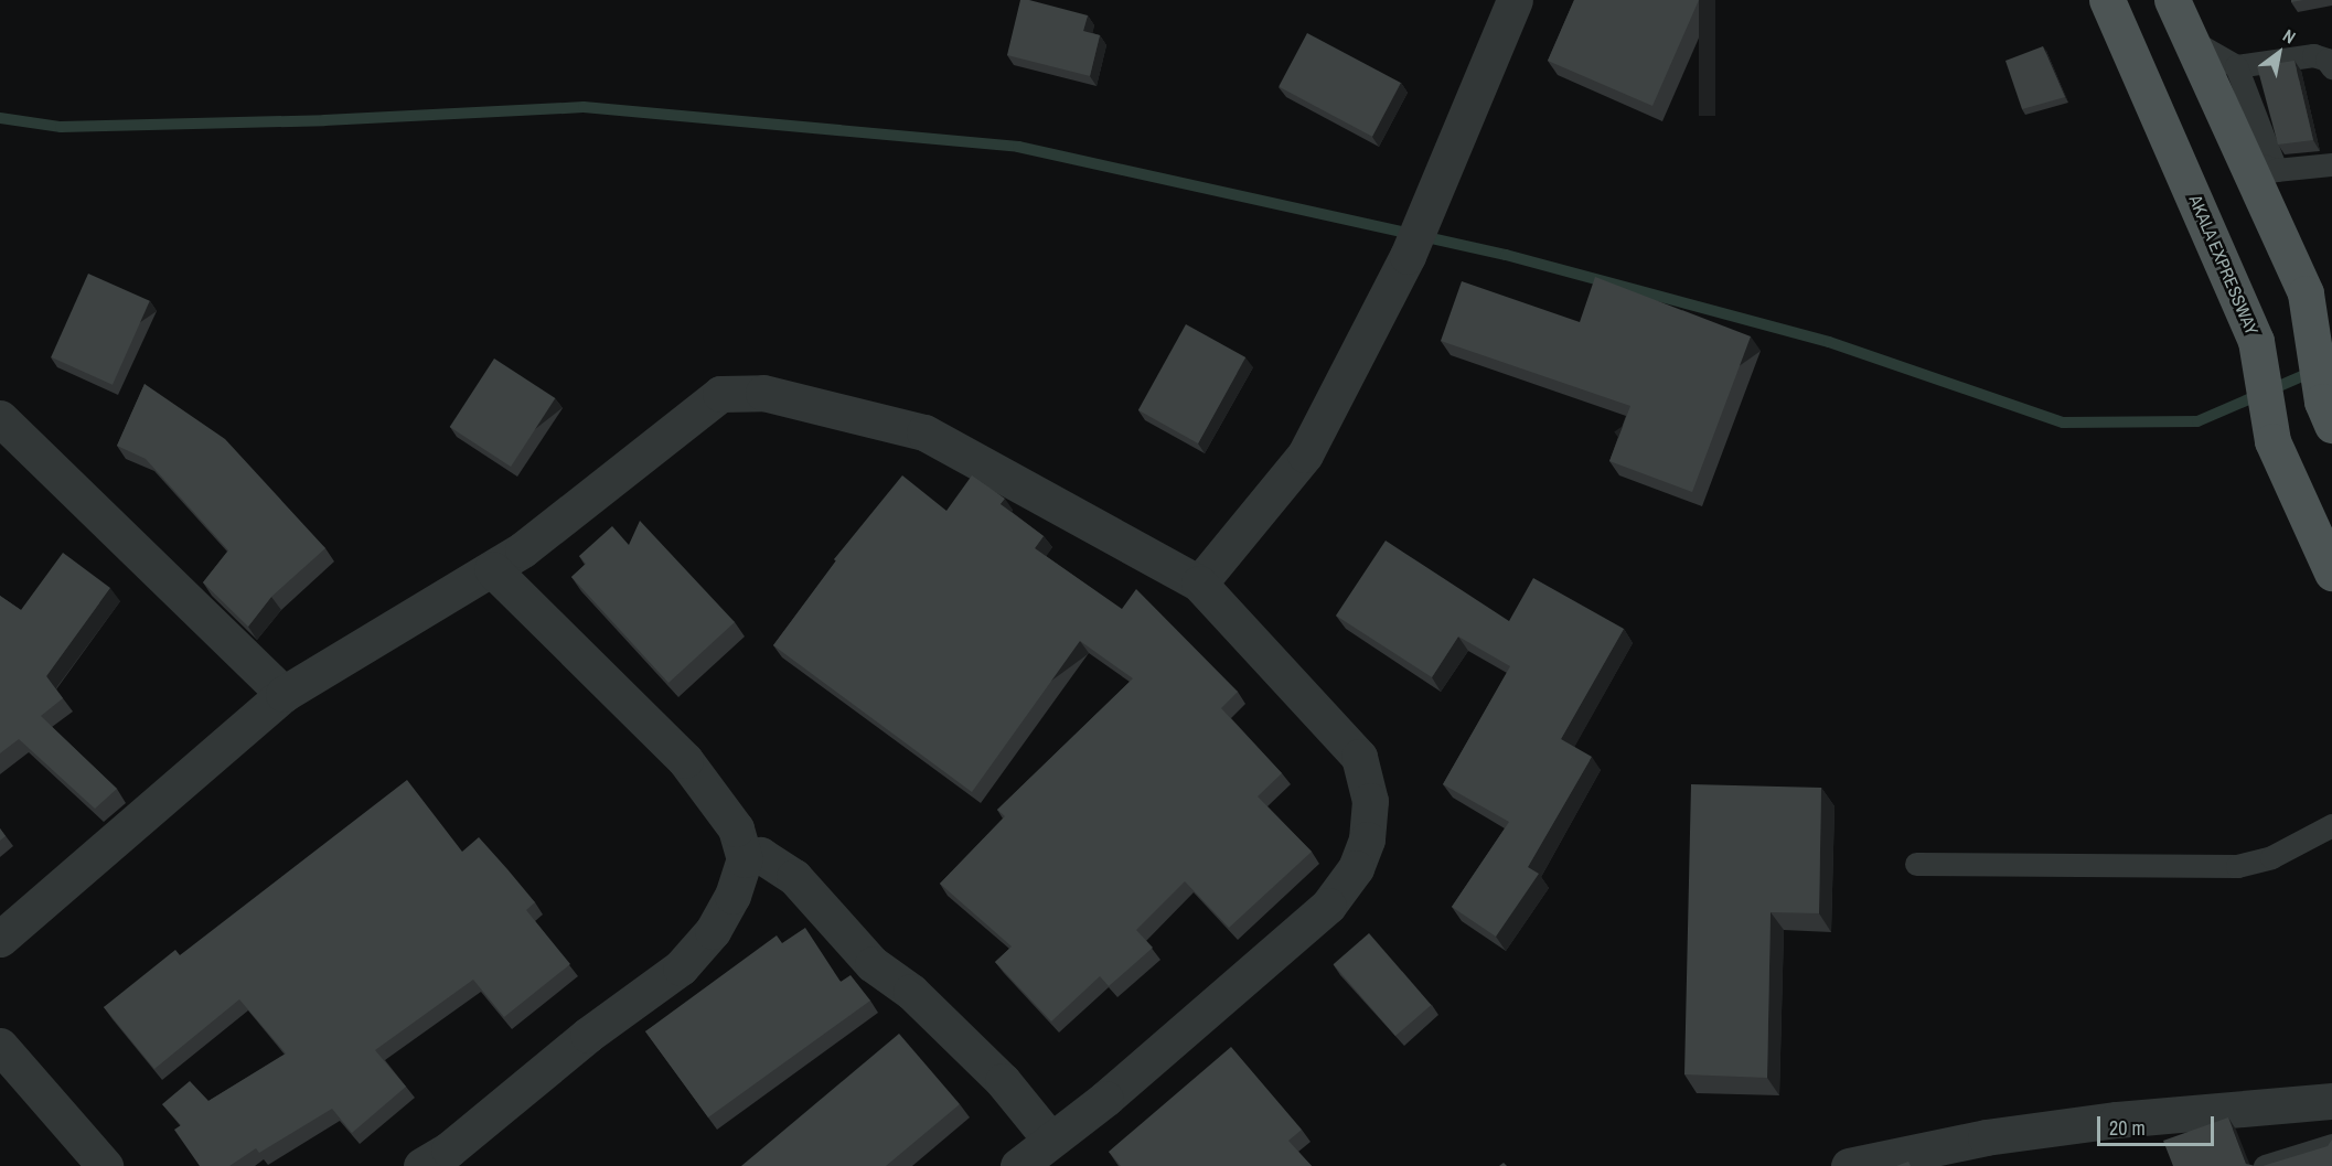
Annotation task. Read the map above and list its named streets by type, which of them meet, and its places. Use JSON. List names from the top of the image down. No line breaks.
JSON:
{"streets":{"main road":["AKALA EXPRESSWAY"]},"scale_bar":"20 m","north":"top right"}
